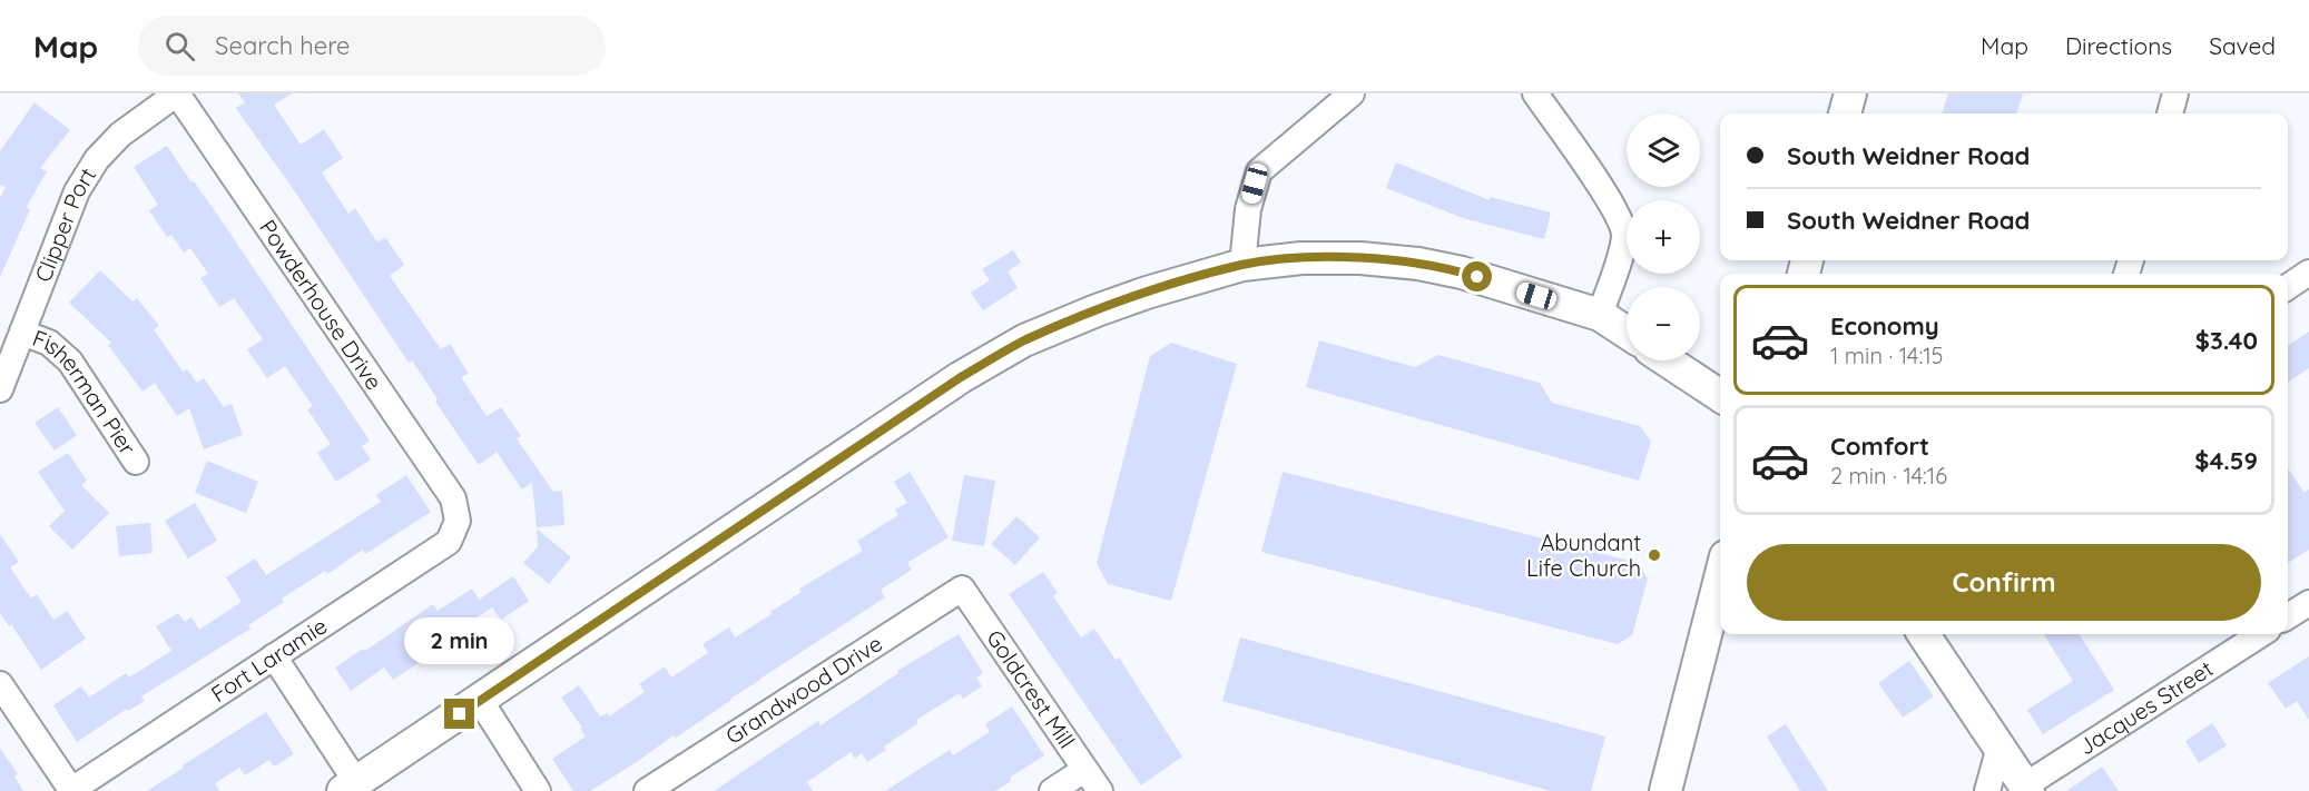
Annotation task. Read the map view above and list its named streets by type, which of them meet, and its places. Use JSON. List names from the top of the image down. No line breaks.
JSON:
{"streets":{"street":["Clipper Port","Powderhouse Drive","Fisherman Pier","Fort Laramie","Grandwood Drive","Goldcrest Mill","Jacques Street"]},"crossings":[["Clipper Port","Powderhouse Drive"],["Clipper Port","Fisherman Pier"],["Powderhouse Drive","Fort Laramie"],["Grandwood Drive","Goldcrest Mill"]],"places":["Abundant Life Church"],"page":{"header":"Map","search":"Search here","nav":["Map","Directions","Saved"],"map_buttons":["+","−"],"banner":["South Weidner Road","South Weidner Road"],"list":[{"name":"Economy","note":"1 min · 14:15","value":"$3.40"},{"name":"Comfort","note":"2 min · 14:16","value":"$4.59"}],"buttons":"Confirm","bubble":"2 min"}}
